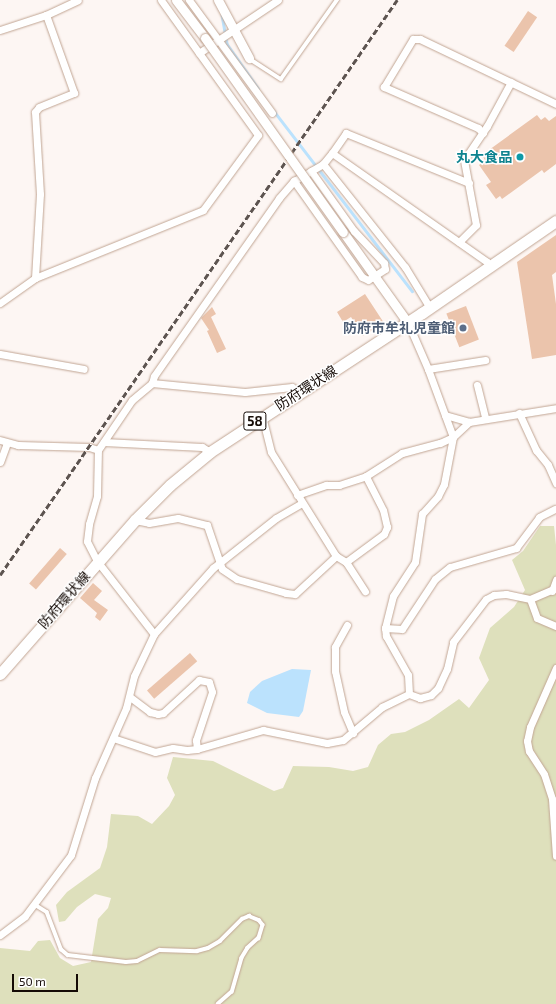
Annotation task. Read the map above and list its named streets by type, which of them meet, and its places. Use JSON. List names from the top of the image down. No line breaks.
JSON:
{"streets":{"main road":["防府環状線","58"]},"places":["丸大食品","防府市牟礼児童館"],"scale_bar":"50 m"}
